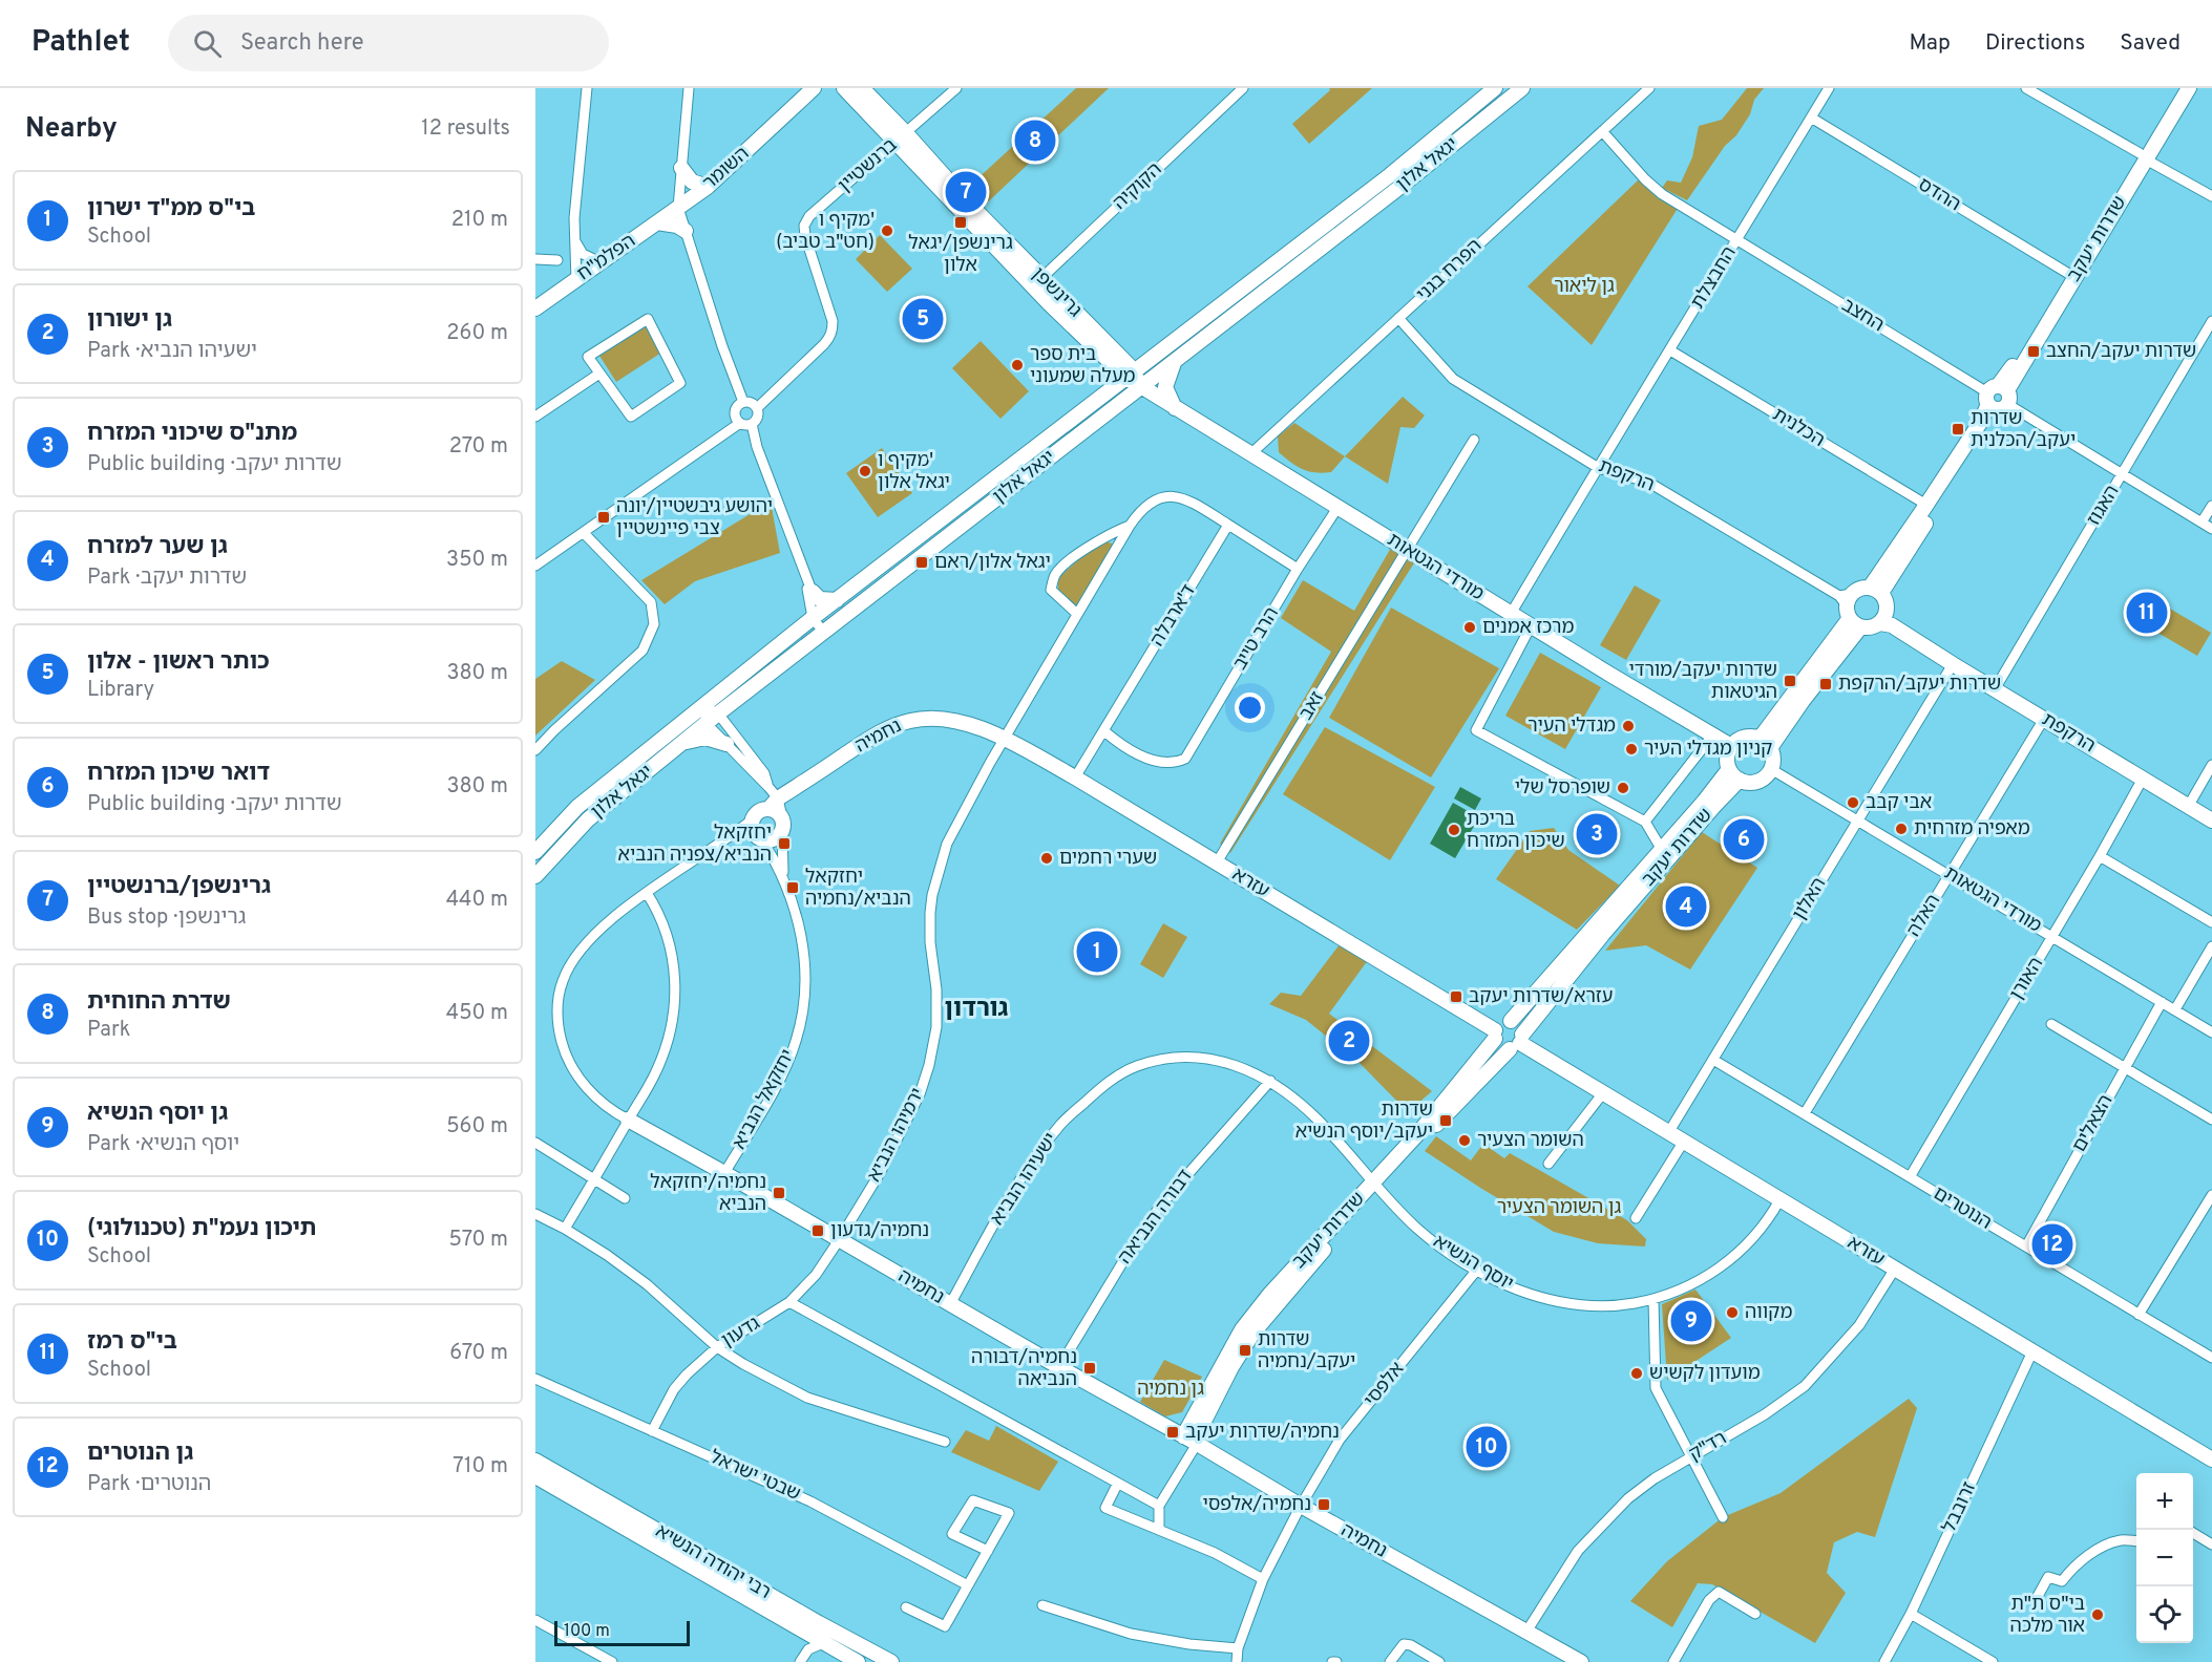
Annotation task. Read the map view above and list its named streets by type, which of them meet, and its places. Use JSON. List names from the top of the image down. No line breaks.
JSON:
{"streets":{"street":["יגאל אלון","ברנשטיין","השומר","הקוקיה","ההדס","שדרות יעקב","הפלמ\"ח","הפרח בגני","החבצלת","גרינשפן","החצב","הכלנית","הרקפת","האגוז","מורדי הגטאות","ד'ארבלה","הרב טייב","זאב","נחמיה","עזרא","האלון","האלה","האורן","יחזקאל הנביא","הצאלים","ירמיהו הנביא","ישעיהו הנביא","הנוטרים","דבורה הנביאה","יוסף הנשיא","גדעון","אלפסי","רד\"ק","שבטי ישראל","זרובבל","רבי יהודה הנשיא"]},"crossings":[["יגאל אלון","גרינשפן"],["יגאל אלון","מורדי הגטאות"],["ברנשטיין","גרינשפן"],["השומר","הפלמ\"ח"],["הקוקיה","גרינשפן"],["ההדס","שדרות יעקב"],["ההדס","החבצלת"],["שדרות יעקב","החצב"],["שדרות יעקב","הכלנית"],["שדרות יעקב","מורדי הגטאות"],["שדרות יעקב","נחמיה"],["שדרות יעקב","עזרא"],["שדרות יעקב","ישעיהו הנביא"],["שדרות יעקב","יוסף הנשיא"],["הפרח בגני","החצב"],["הפרח בגני","הרקפת"],["הפרח בגני","מורדי הגטאות"],["החבצלת","החצב"],["החבצלת","הכלנית"],["החבצלת","הרקפת"],["החבצלת","מורדי הגטאות"],["גרינשפן","מורדי הגטאות"],["החצב","האגוז"],["הרקפת","האגוז"],["הרקפת","האלון"],["הרקפת","האלה"],["הרקפת","האורן"],["מורדי הגטאות","הרב טייב"],["מורדי הגטאות","זאב"],["מורדי הגטאות","האלון"],["מורדי הגטאות","האלה"],["מורדי הגטאות","האורן"],["מורדי הגטאות","הצאלים"],["ד'ארבלה","הרב טייב"],["ד'ארבלה","עזרא"],["ד'ארבלה","ירמיהו הנביא"],["זאב","עזרא"],["נחמיה","עזרא"],["נחמיה","יחזקאל הנביא"],["נחמיה","ירמיהו הנביא"],["נחמיה","ישעיהו הנביא"],["נחמיה","דבורה הנביאה"],["נחמיה","גדעון"],["נחמיה","אלפסי"],["נחמיה","רד\"ק"],["עזרא","האלון"],["עזרא","ירמיהו הנביא"],["עזרא","יוסף הנשיא"],["עזרא","רד\"ק"],["עזרא","זרובבל"],["האלון","הנוטרים"],["האלה","הנוטרים"],["האורן","הנוטרים"],["הצאלים","הנוטרים"],["ירמיהו הנביא","גדעון"],["ישעיהו הנביא","דבורה הנביאה"],["ישעיהו הנביא","יוסף הנשיא"],["יוסף הנשיא","אלפסי"],["גדעון","שבטי ישראל"]],"districts":["גורדון"],"parks":["גן ליאור","גן השומר הצעיר","גן נחמיה"],"places":{"transit":["גרינשפן/יגאל אלון","שדרות יעקב/החצב","שדרות יעקב/הכלנית","יהושע גיבשטיין/יונה צבי פיינשטיין","יגאל אלון/ראם","שדרות יעקב/מורדי הגיטאות","שדרות יעקב/הרקפת","יחזקאל הנביא/צפניה הנביא","יחזקאל הנביא/נחמיה","עזרא/שדרות יעקב","שדרות יעקב/יוסף הנשיא","נחמיה/יחזקאל הנביא","נחמיה/גדעון","שדרות יעקב/נחמיה","נחמיה/דבורה הנביאה","נחמיה/שדרות יעקב","נחמיה/אלפסי"],"other":["מקיף ו' (חט\"ב טביב)","בית ספר מעלה שמעוני","מקיף ו' יגאל אלון","מרכז אמנים","מגדלי העיר","קניון מגדלי העיר","שופרסל שלי","אבי קבב","מאפיה מזרחית","בריכת שיכון המזרח","שערי רחמים","השומר הצעיר","מקווה","מועדון לקשיש","בי\"ס ת\"ת אור מלכה"]},"scale_bar":"100 m","page":{"header":"Pathlet","search":"Search here","nav":["Map","Directions","Saved"],"heading":["Nearby","12 results"],"pins":["8","7","5","11","3","6","4","1","2","12","9","10"],"list":[{"mark":"1","name":"בי\"ס ממ\"ד ישרון","note":"School","value":"210 m"},{"mark":"2","name":"גן ישורון","note":"Park · ישעיהו הנביא","value":"260 m"},{"mark":"3","name":"מתנ\"ס שיכוני המזרח","note":"Public building · שדרות יעקב","value":"270 m"},{"mark":"4","name":"גן שער למזרח","note":"Park · שדרות יעקב","value":"350 m"},{"mark":"5","name":"כותר ראשון - אלון","note":"Library","value":"380 m"},{"mark":"6","name":"דואר שיכון המזרח","note":"Public building · שדרות יעקב","value":"380 m"},{"mark":"7","name":"גרינשפן/ברנשטיין","note":"Bus stop · גרינשפן","value":"440 m"},{"mark":"8","name":"שדרת החוחית","note":"Park","value":"450 m"},{"mark":"9","name":"גן יוסף הנשיא","note":"Park · יוסף הנשיא","value":"560 m"},{"mark":"10","name":"תיכון נעמ\"ת (טכנולוגי)","note":"School","value":"570 m"},{"mark":"11","name":"בי\"ס רמז","note":"School","value":"670 m"},{"mark":"12","name":"גן הנוטרים","note":"Park · הנוטרים","value":"710 m"}],"map_buttons":["+","−"],"scale":"100 m"}}
